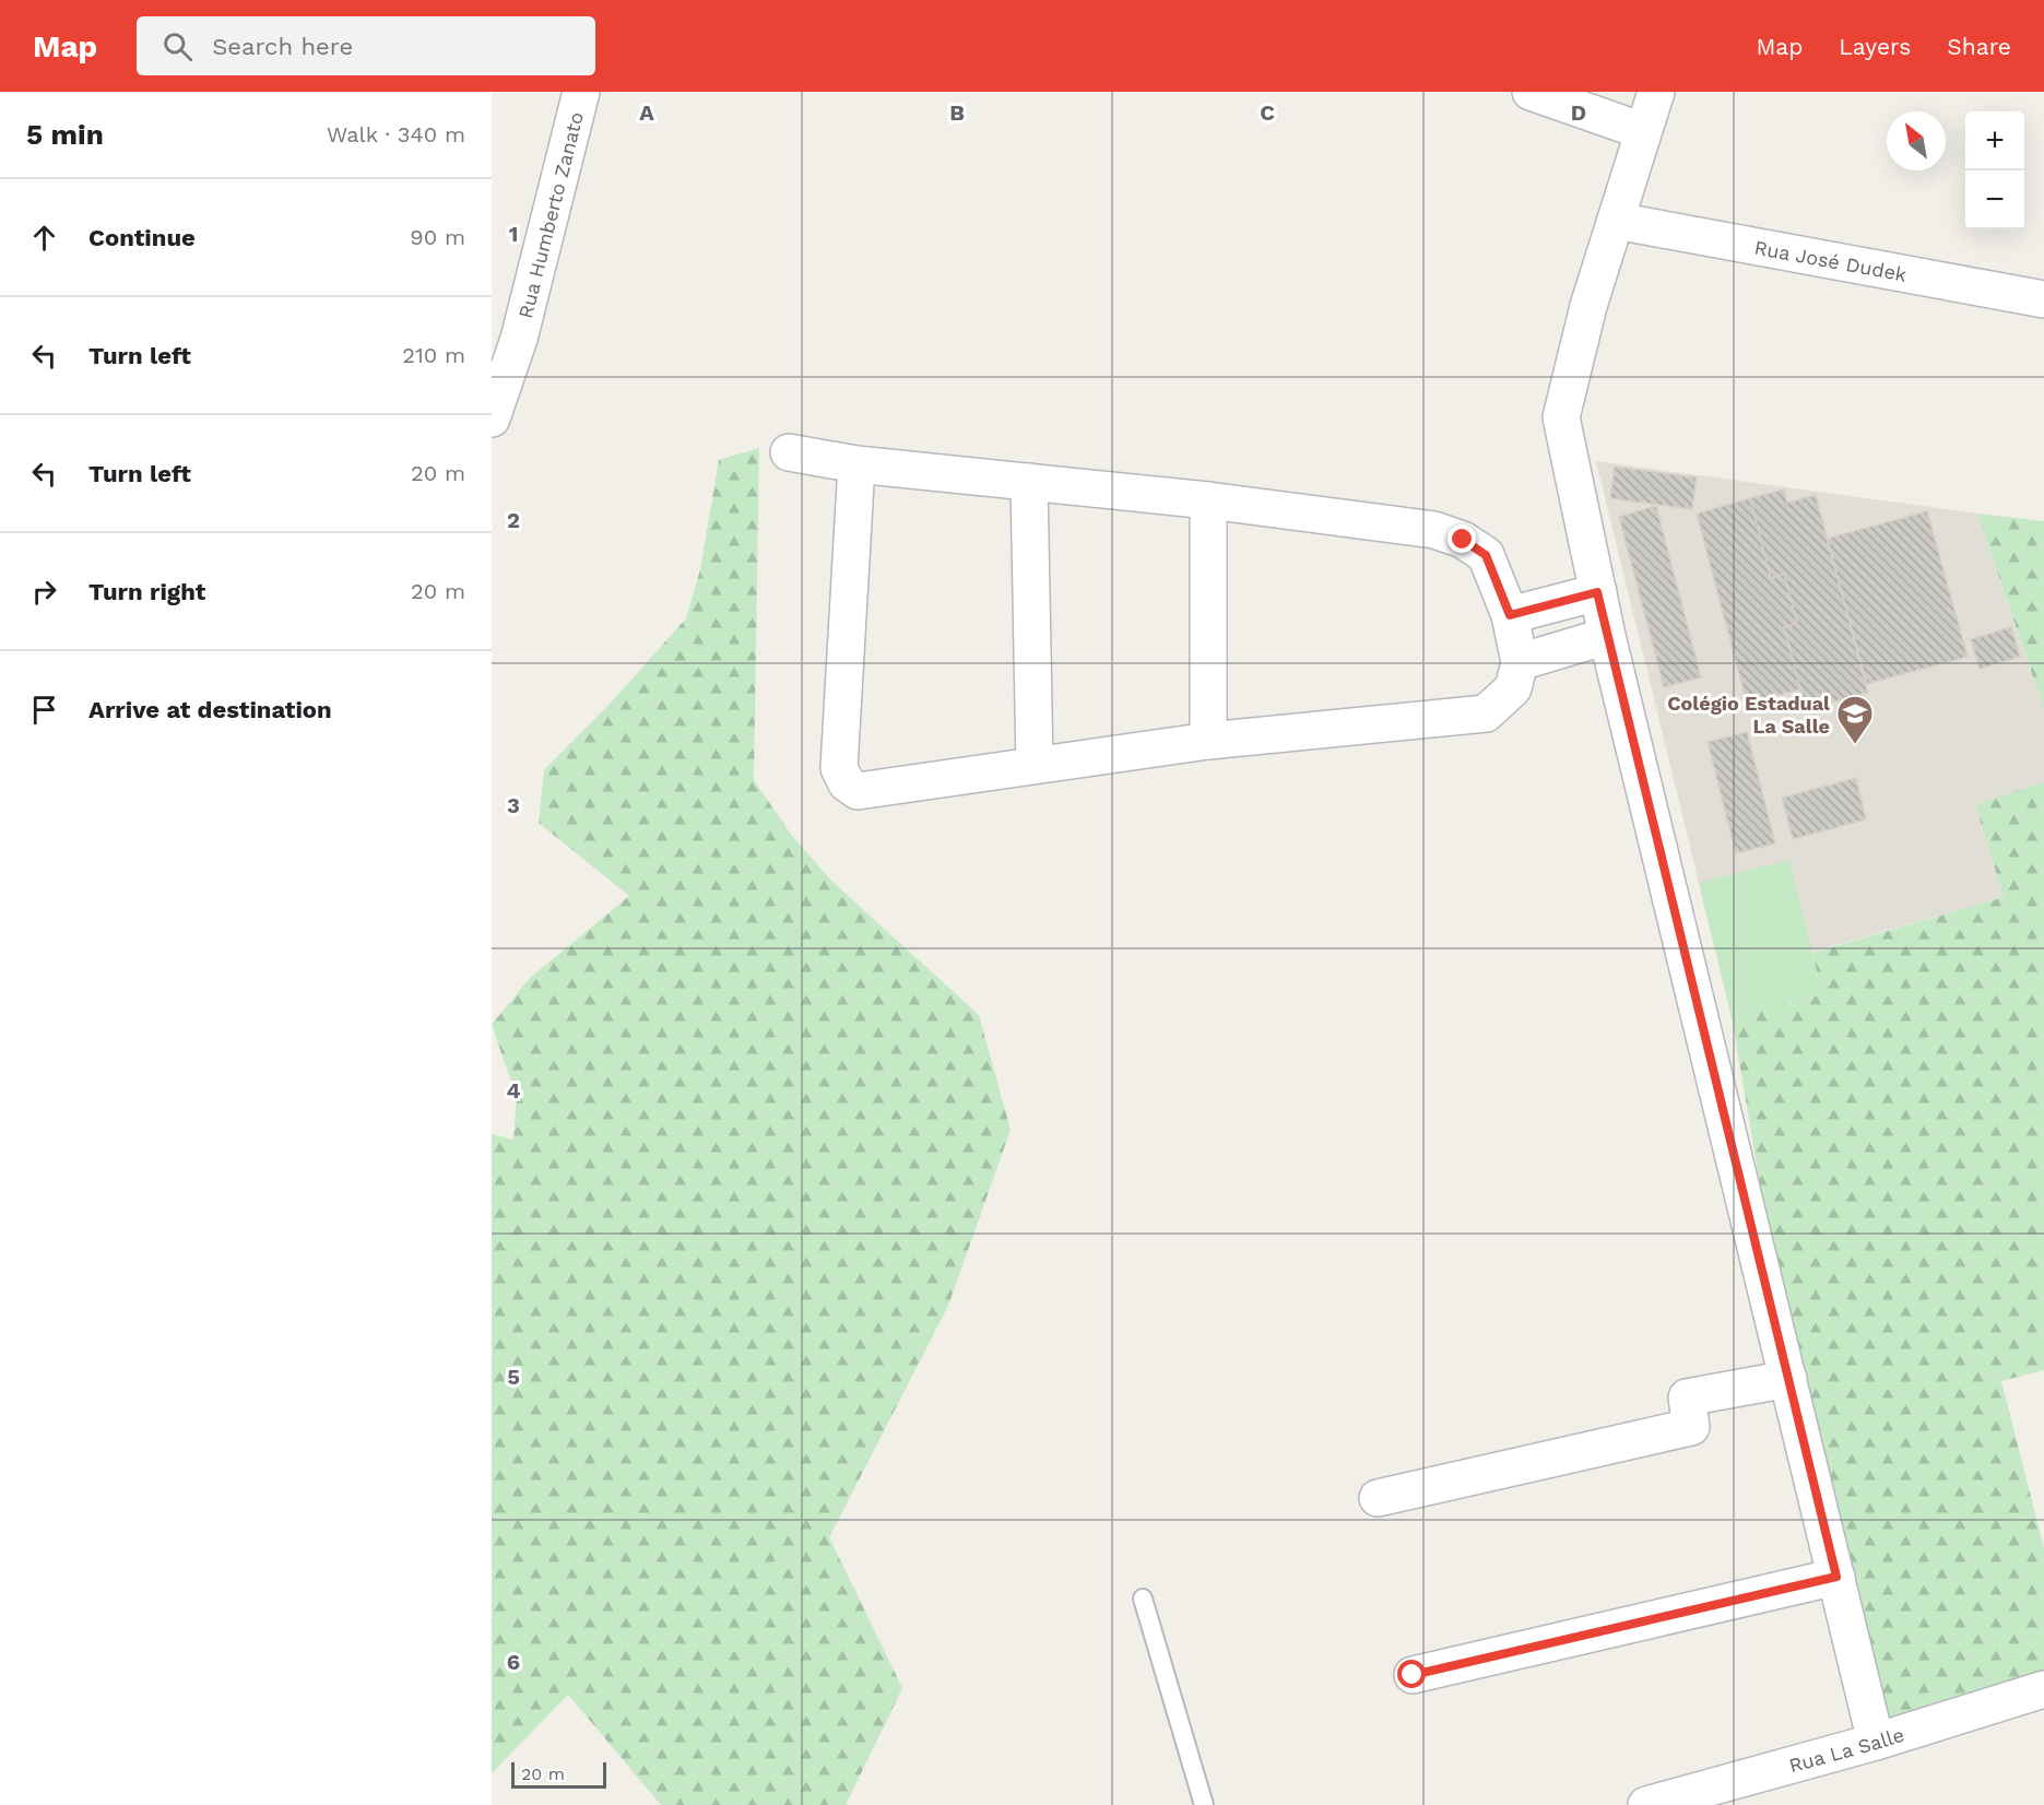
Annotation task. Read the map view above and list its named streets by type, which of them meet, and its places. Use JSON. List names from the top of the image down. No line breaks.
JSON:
{"streets":{"street":["Rua Humberto Zanato","Rua José Dudek","Rua La Salle"]},"places":{"school or university":["Colégio Estadual La Salle"]},"scale_bar":"20 m","north":"top left","page":{"header":"Map","search":"Search here","nav":["Map","Layers","Share"],"heading":["5 min","Walk · 340 m"],"map_buttons":["+","−"],"list":[["Continue","90 m"],["Turn left","210 m"],["Turn left","20 m"],["Turn right","20 m"],"Arrive at destination"],"scale":"20 m"},"grid":{"columns":["A","B","C","D"],"rows":["1","2","3","4","5","6"]}}
